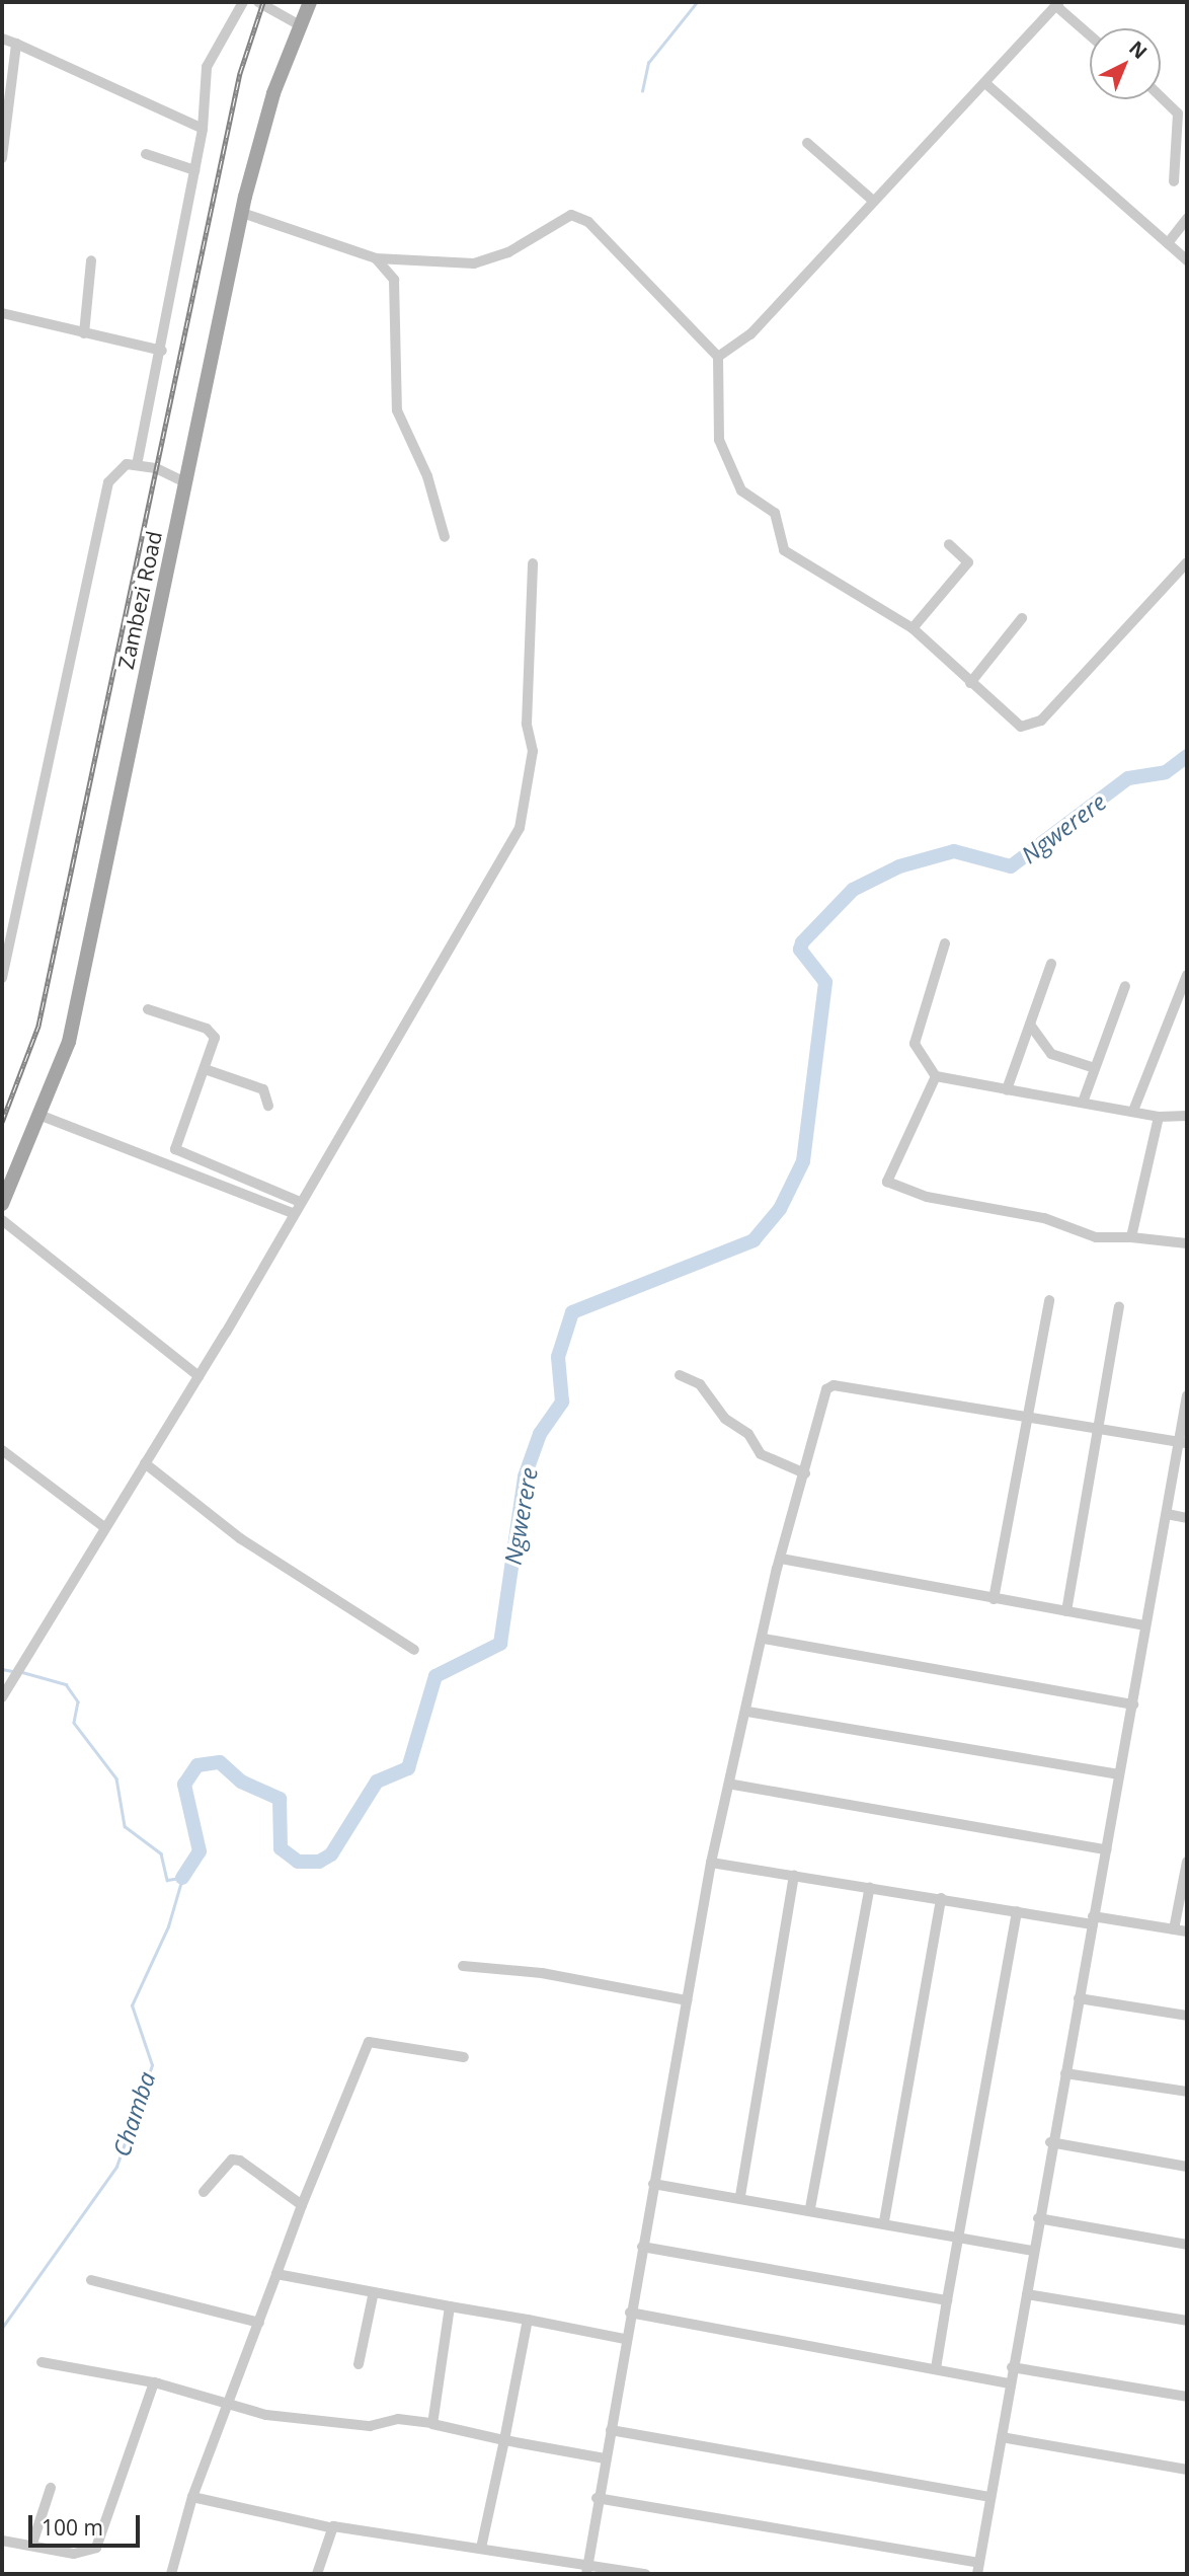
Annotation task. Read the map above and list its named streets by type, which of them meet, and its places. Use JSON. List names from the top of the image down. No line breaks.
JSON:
{"streets":{"main road":["Zambezi Road"]},"water":["Ngwerere","Chamba"],"scale_bar":"100 m","north":"top right"}
